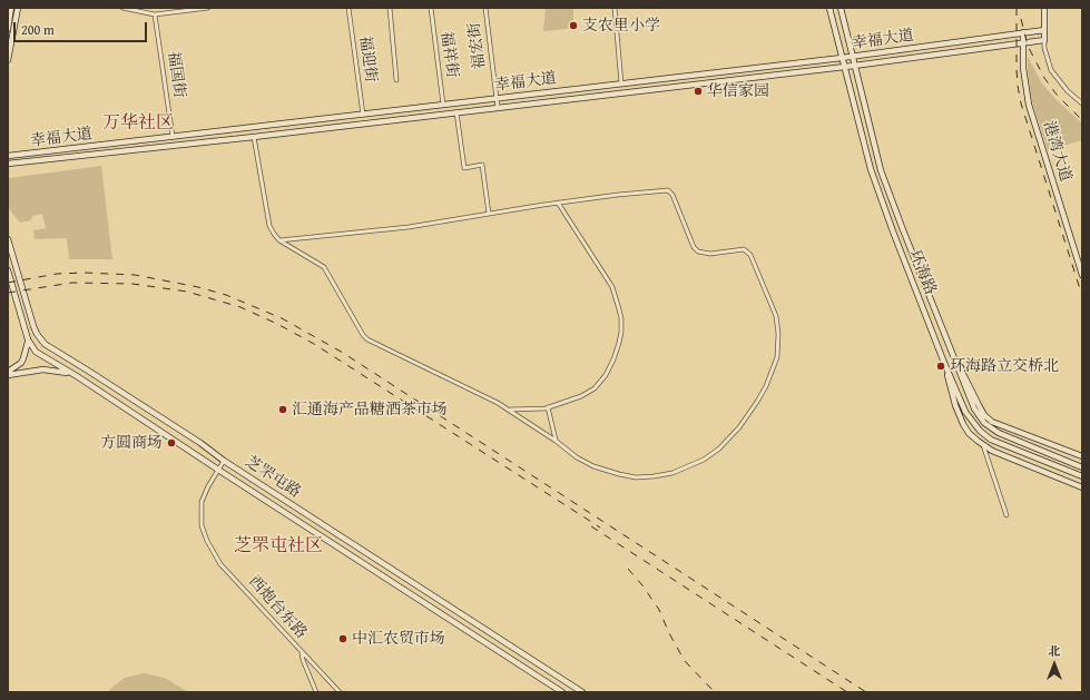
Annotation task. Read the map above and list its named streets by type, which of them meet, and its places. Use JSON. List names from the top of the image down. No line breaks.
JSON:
{"streets":{"main road":["幸福大道","港湾大道","环海路","芝罘屯路"],"street":["福宏街","福祥街","福迎街","福国街","西炮台东路"]},"crossings":[["幸福大道","福宏街"],["幸福大道","福祥街"],["幸福大道","福迎街"],["幸福大道","福国街"],["幸福大道","港湾大道"],["幸福大道","环海路"],["芝罘屯路","西炮台东路"]],"districts":["万华社区","芝罘屯社区"],"places":["支农里小学","华信家园","环海路立交桥北","汇通海产品糖酒茶市场","方圆商场","中汇农贸市场"],"scale_bar":"200 m","north":"top"}
